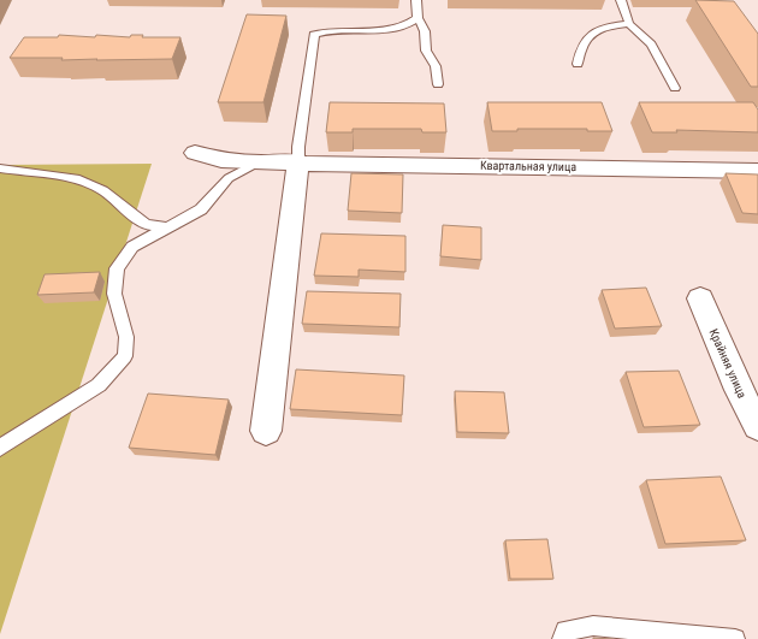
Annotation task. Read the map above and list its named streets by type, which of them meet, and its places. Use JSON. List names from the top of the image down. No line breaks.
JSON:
{"streets":{"street":["Квартальная улица","Крайняя улица"]}}
